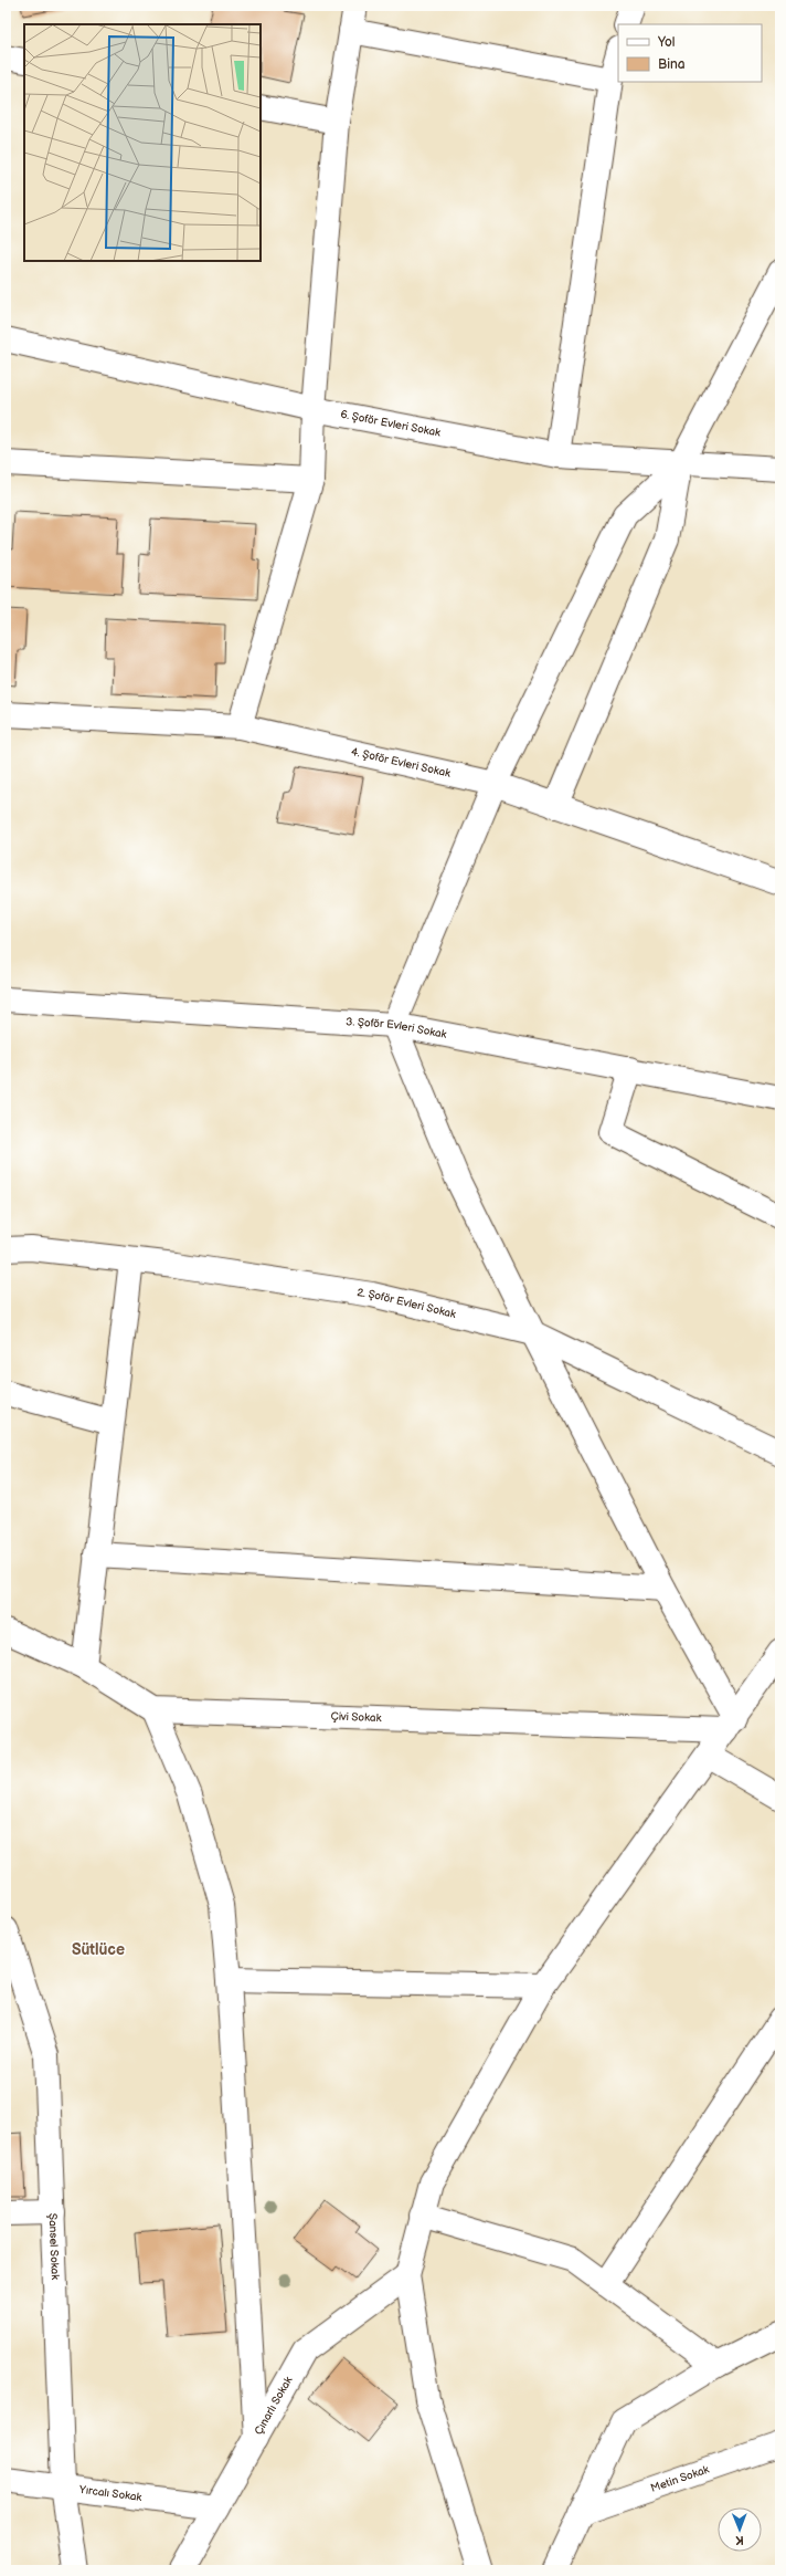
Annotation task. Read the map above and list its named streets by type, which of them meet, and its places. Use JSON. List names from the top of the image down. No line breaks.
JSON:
{"streets":{"street":["6. Şoför Evleri Sokak","4. Şoför Evleri Sokak","3. Şoför Evleri Sokak","2. Şoför Evleri Sokak","Çivi Sokak","Şansel Sokak","Çınarlı Sokak","Metin Sokak","Yırcalı Sokak"]},"crossings":[["Şansel Sokak","Yırcalı Sokak"],["Çınarlı Sokak","Yırcalı Sokak"]],"districts":["Sütlüce"],"legend":["Yol","Bina"],"north":"bottom"}
